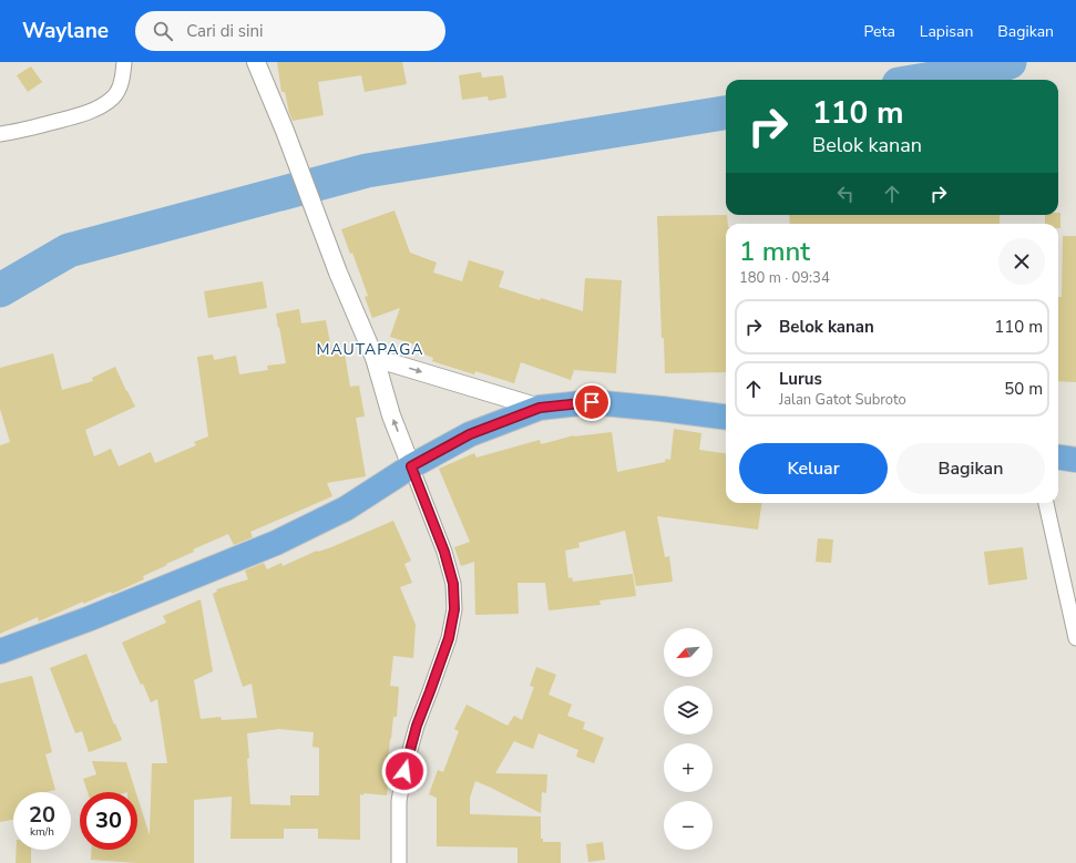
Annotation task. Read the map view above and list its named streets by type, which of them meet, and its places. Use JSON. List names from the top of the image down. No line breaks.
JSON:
{"districts":["MAUTAPAGA"],"north":"bottom left","page":{"header":"Waylane","search":"Cari di sini","nav":["Peta","Lapisan","Bagikan"],"turn":["110 m","Belok kanan"],"heading":["1 mnt","180 m · 09:34"],"list":[{"name":"Belok kanan","value":"110 m"},{"name":"Lurus","note":"Jalan Gatot Subroto","value":"50 m"}],"buttons":["Keluar","Bagikan"],"map_buttons":["+","−"],"speed":"20 km/h","limit":"30"}}
